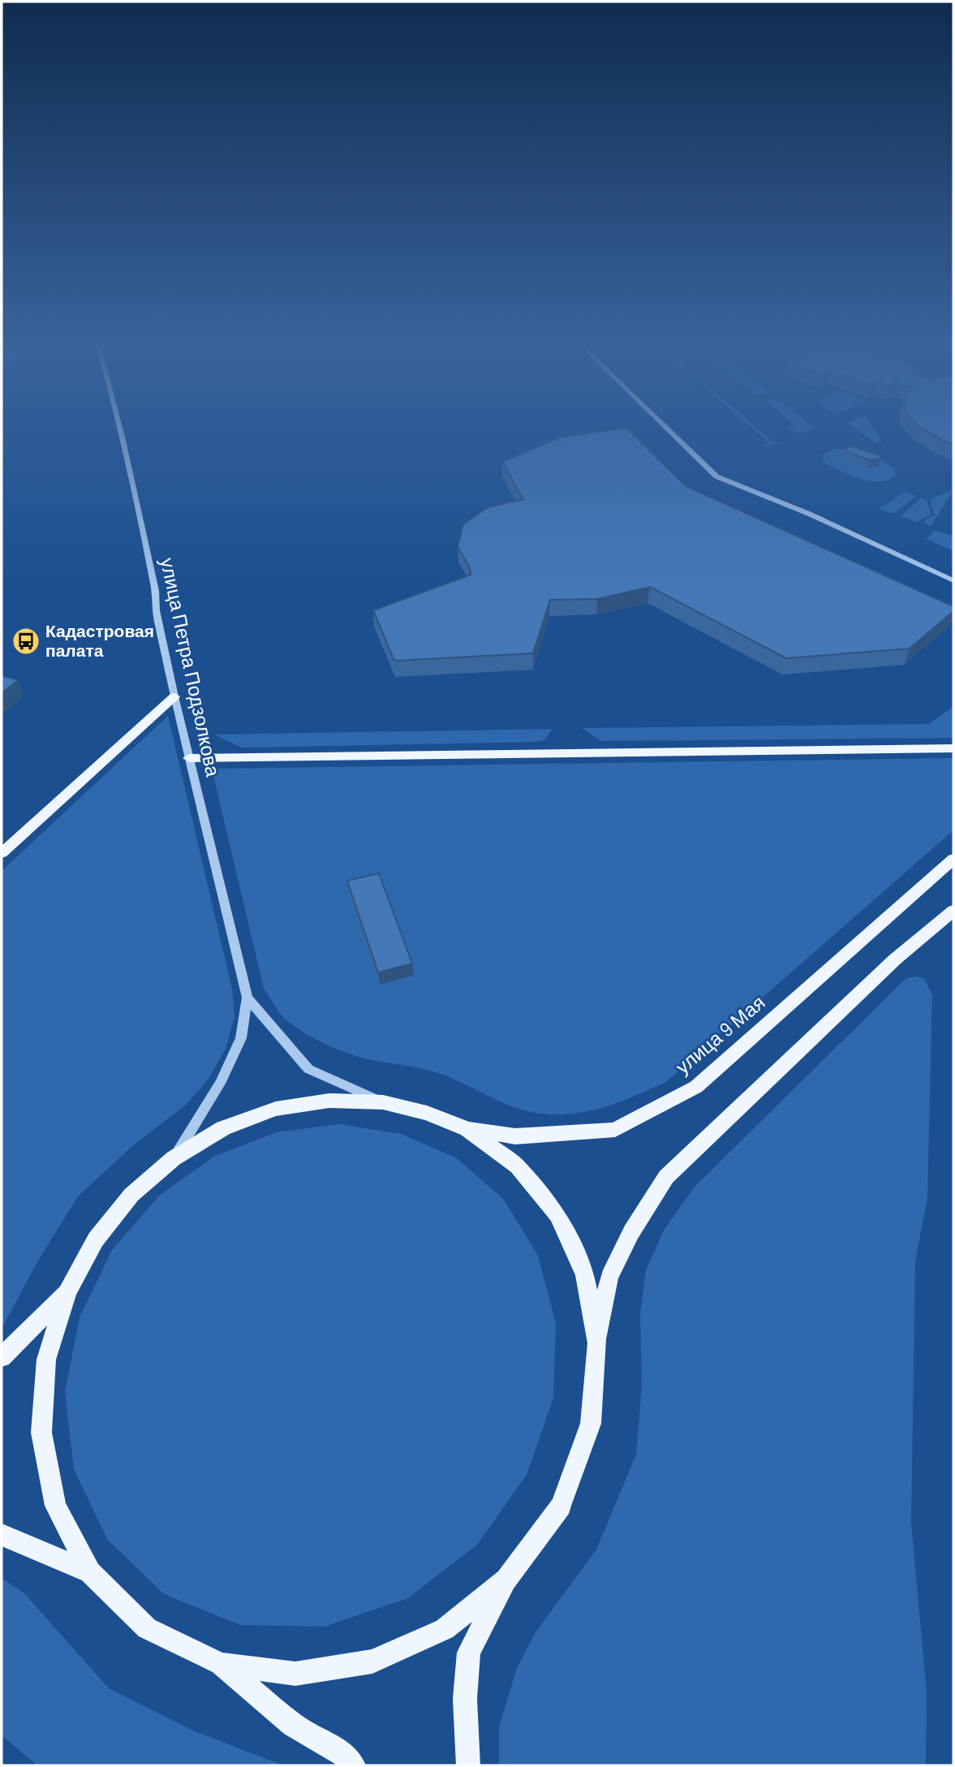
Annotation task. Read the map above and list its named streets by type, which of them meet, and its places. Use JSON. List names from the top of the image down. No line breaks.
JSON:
{"streets":{"main road":["улица 9 Мая"],"street":["улица Петра Подзолкова"]},"places":{"bus stop":["Кадастровая палата"]}}
